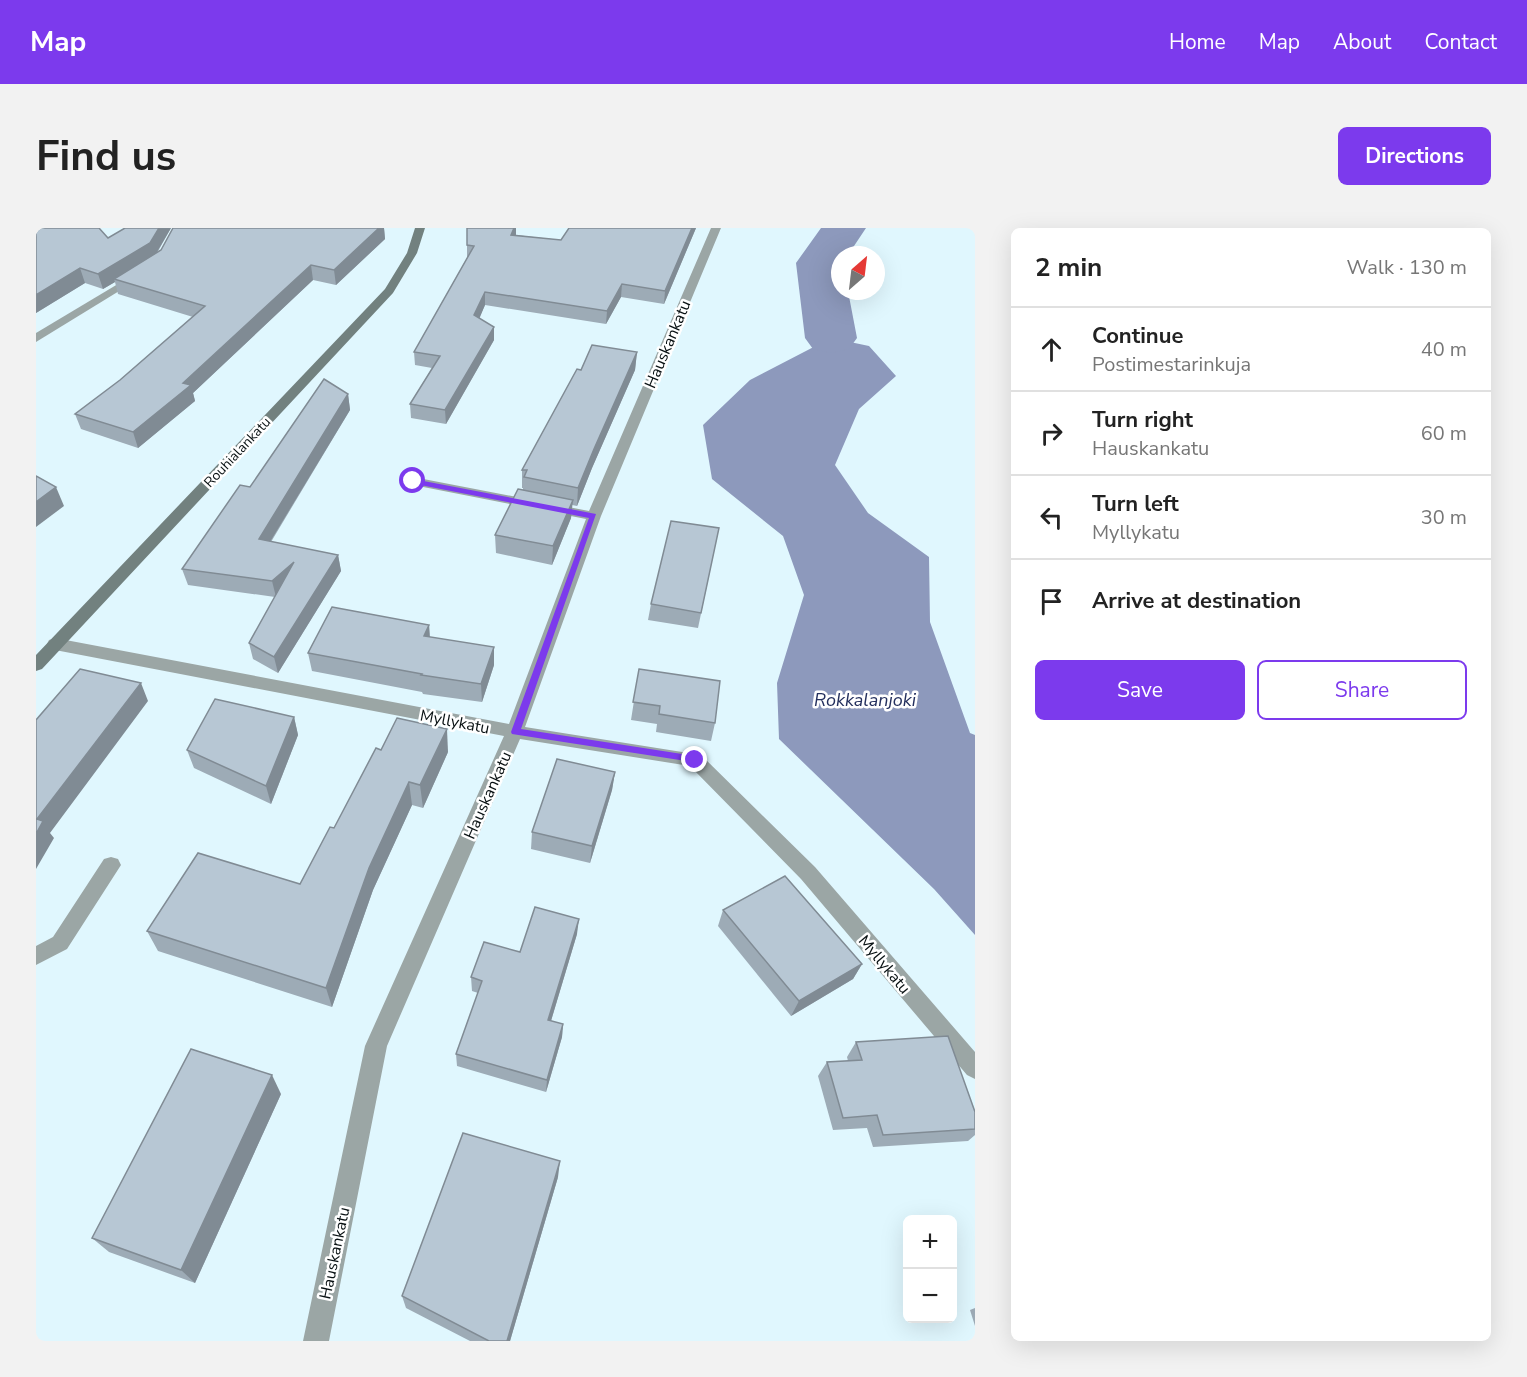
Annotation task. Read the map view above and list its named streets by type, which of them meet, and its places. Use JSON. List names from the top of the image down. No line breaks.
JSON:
{"streets":{"street":["Hauskankatu","Rouhialankatu","Myllykatu"]},"crossings":[["Hauskankatu","Myllykatu"],["Rouhialankatu","Myllykatu"]],"water":["Rokkalanjoki"],"north":"top right","page":{"header":"Map","nav":["Home","Map","About","Contact"],"buttons":["Directions",["Save","Share"]],"title":"Find us","heading":["2 min","Walk · 130 m"],"list":[["Continue","Postimestarinkuja","40 m"],["Turn right","Hauskankatu","60 m"],["Turn left","Myllykatu","30 m"],"Arrive at destination"],"map_buttons":["+","−"]}}
